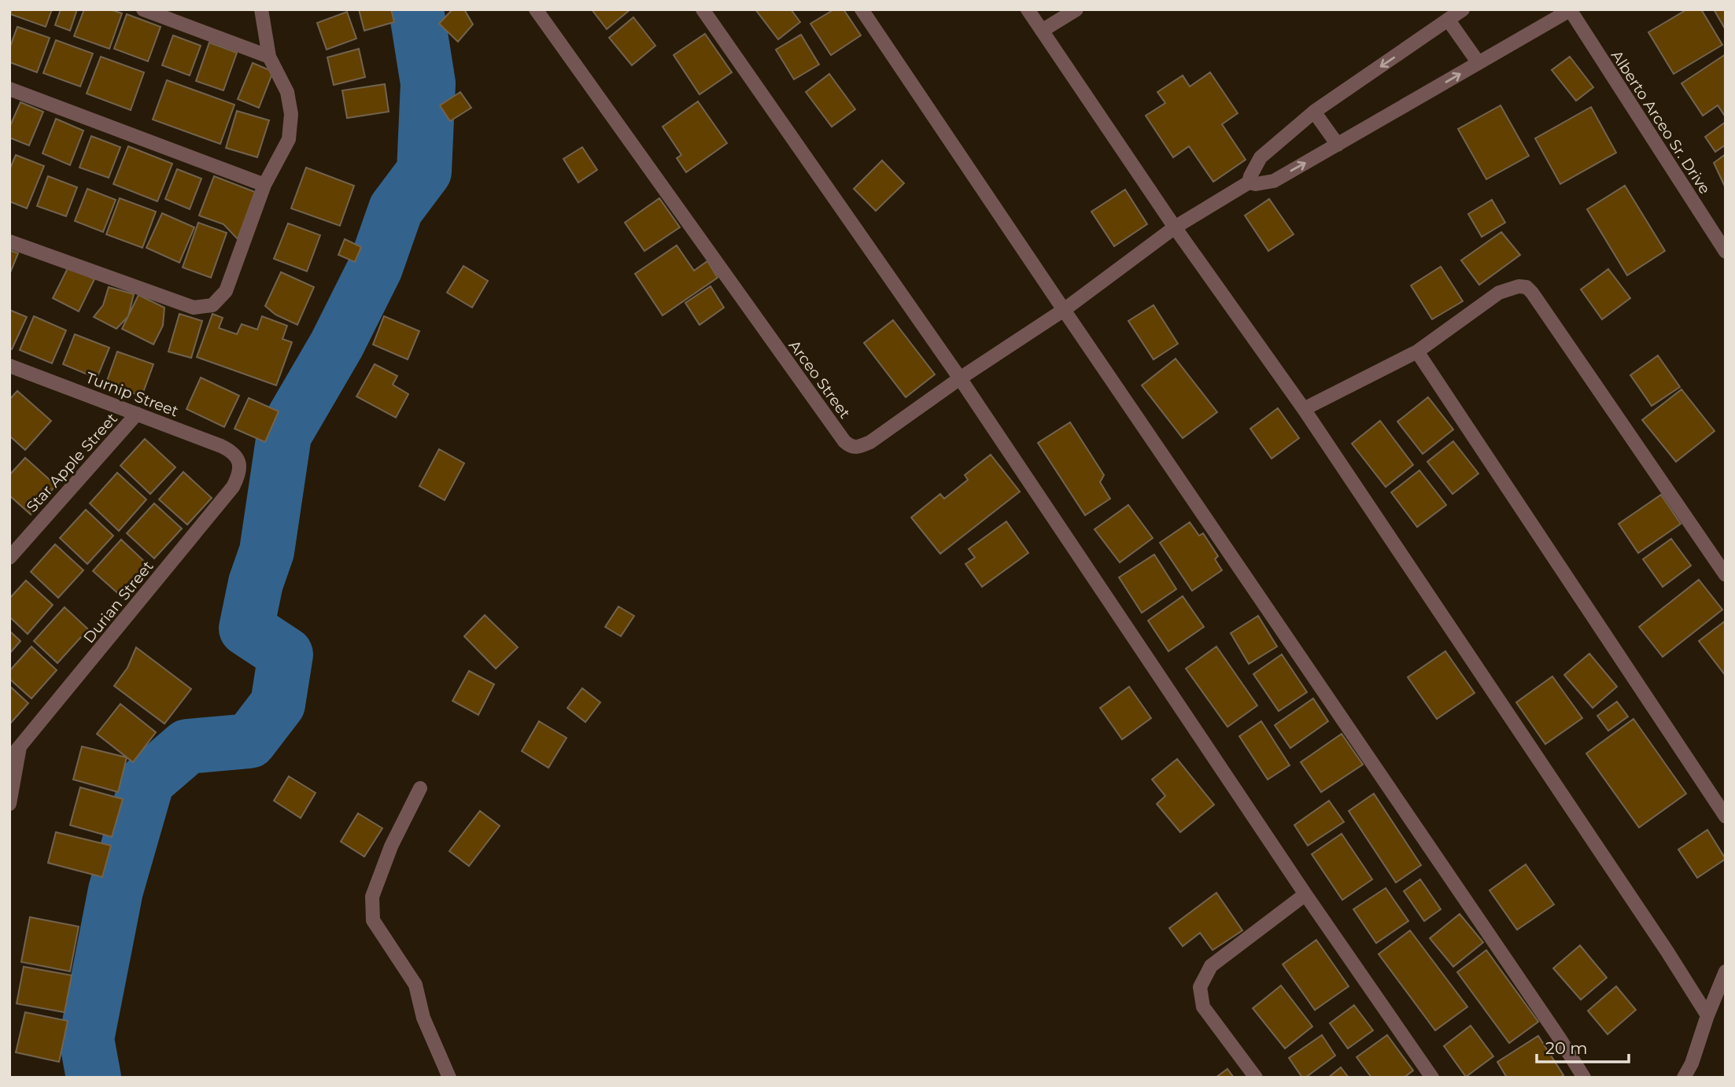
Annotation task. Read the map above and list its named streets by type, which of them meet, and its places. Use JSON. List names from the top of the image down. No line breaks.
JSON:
{"streets":{"street":["Alberto Arceo Sr. Drive","Arceo Street","Turnip Street","Star Apple Street","Durian Street"]},"crossings":[["Turnip Street","Star Apple Street"],["Turnip Street","Durian Street"]],"scale_bar":"20 m"}
